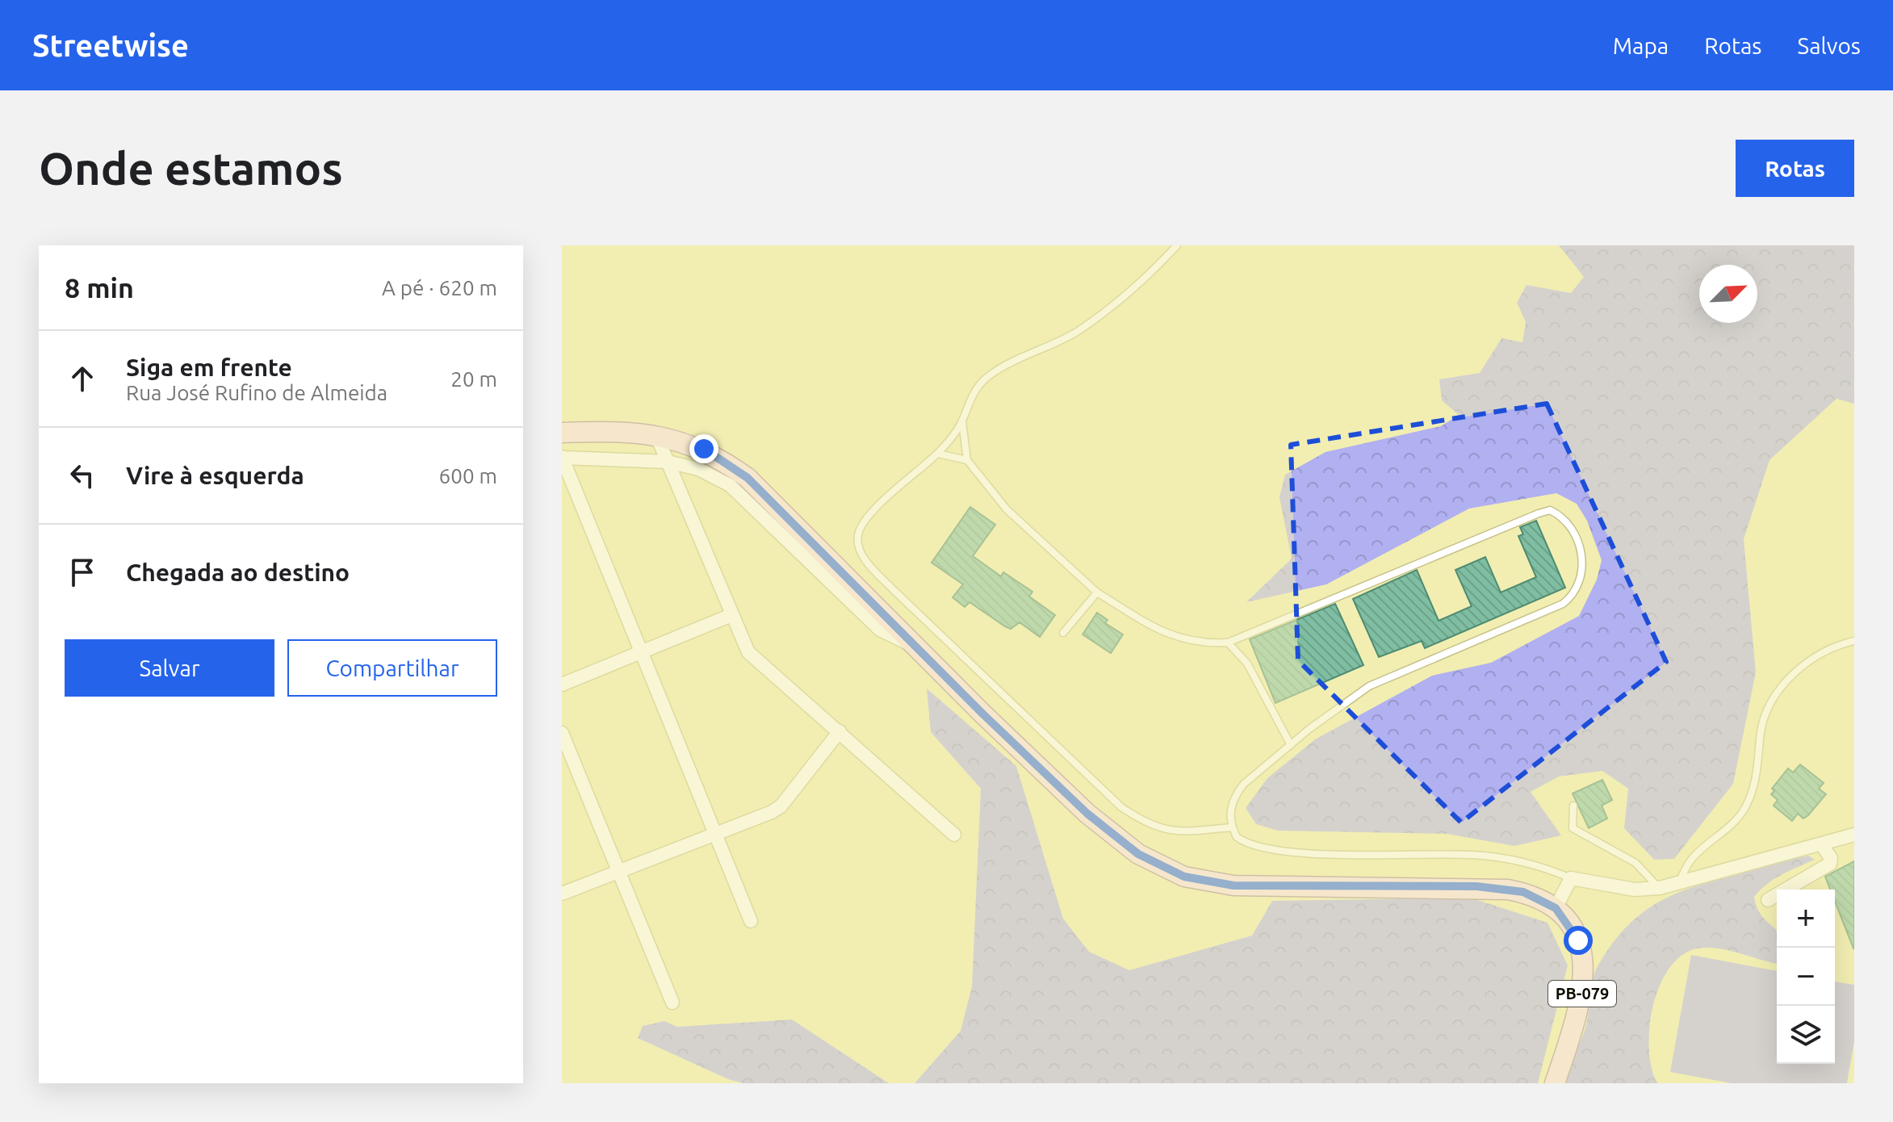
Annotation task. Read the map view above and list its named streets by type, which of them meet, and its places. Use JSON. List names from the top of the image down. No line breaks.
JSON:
{"streets":{"main road":["PB-079"]},"north":"top right","page":{"header":"Streetwise","nav":["Mapa","Rotas","Salvos"],"buttons":["Rotas",["Salvar","Compartilhar"]],"title":"Onde estamos","heading":["8 min","A pé · 620 m"],"list":[["Siga em frente","Rua José Rufino de Almeida","20 m"],["Vire à esquerda","600 m"],"Chegada ao destino"],"map_buttons":["+","−"]}}
